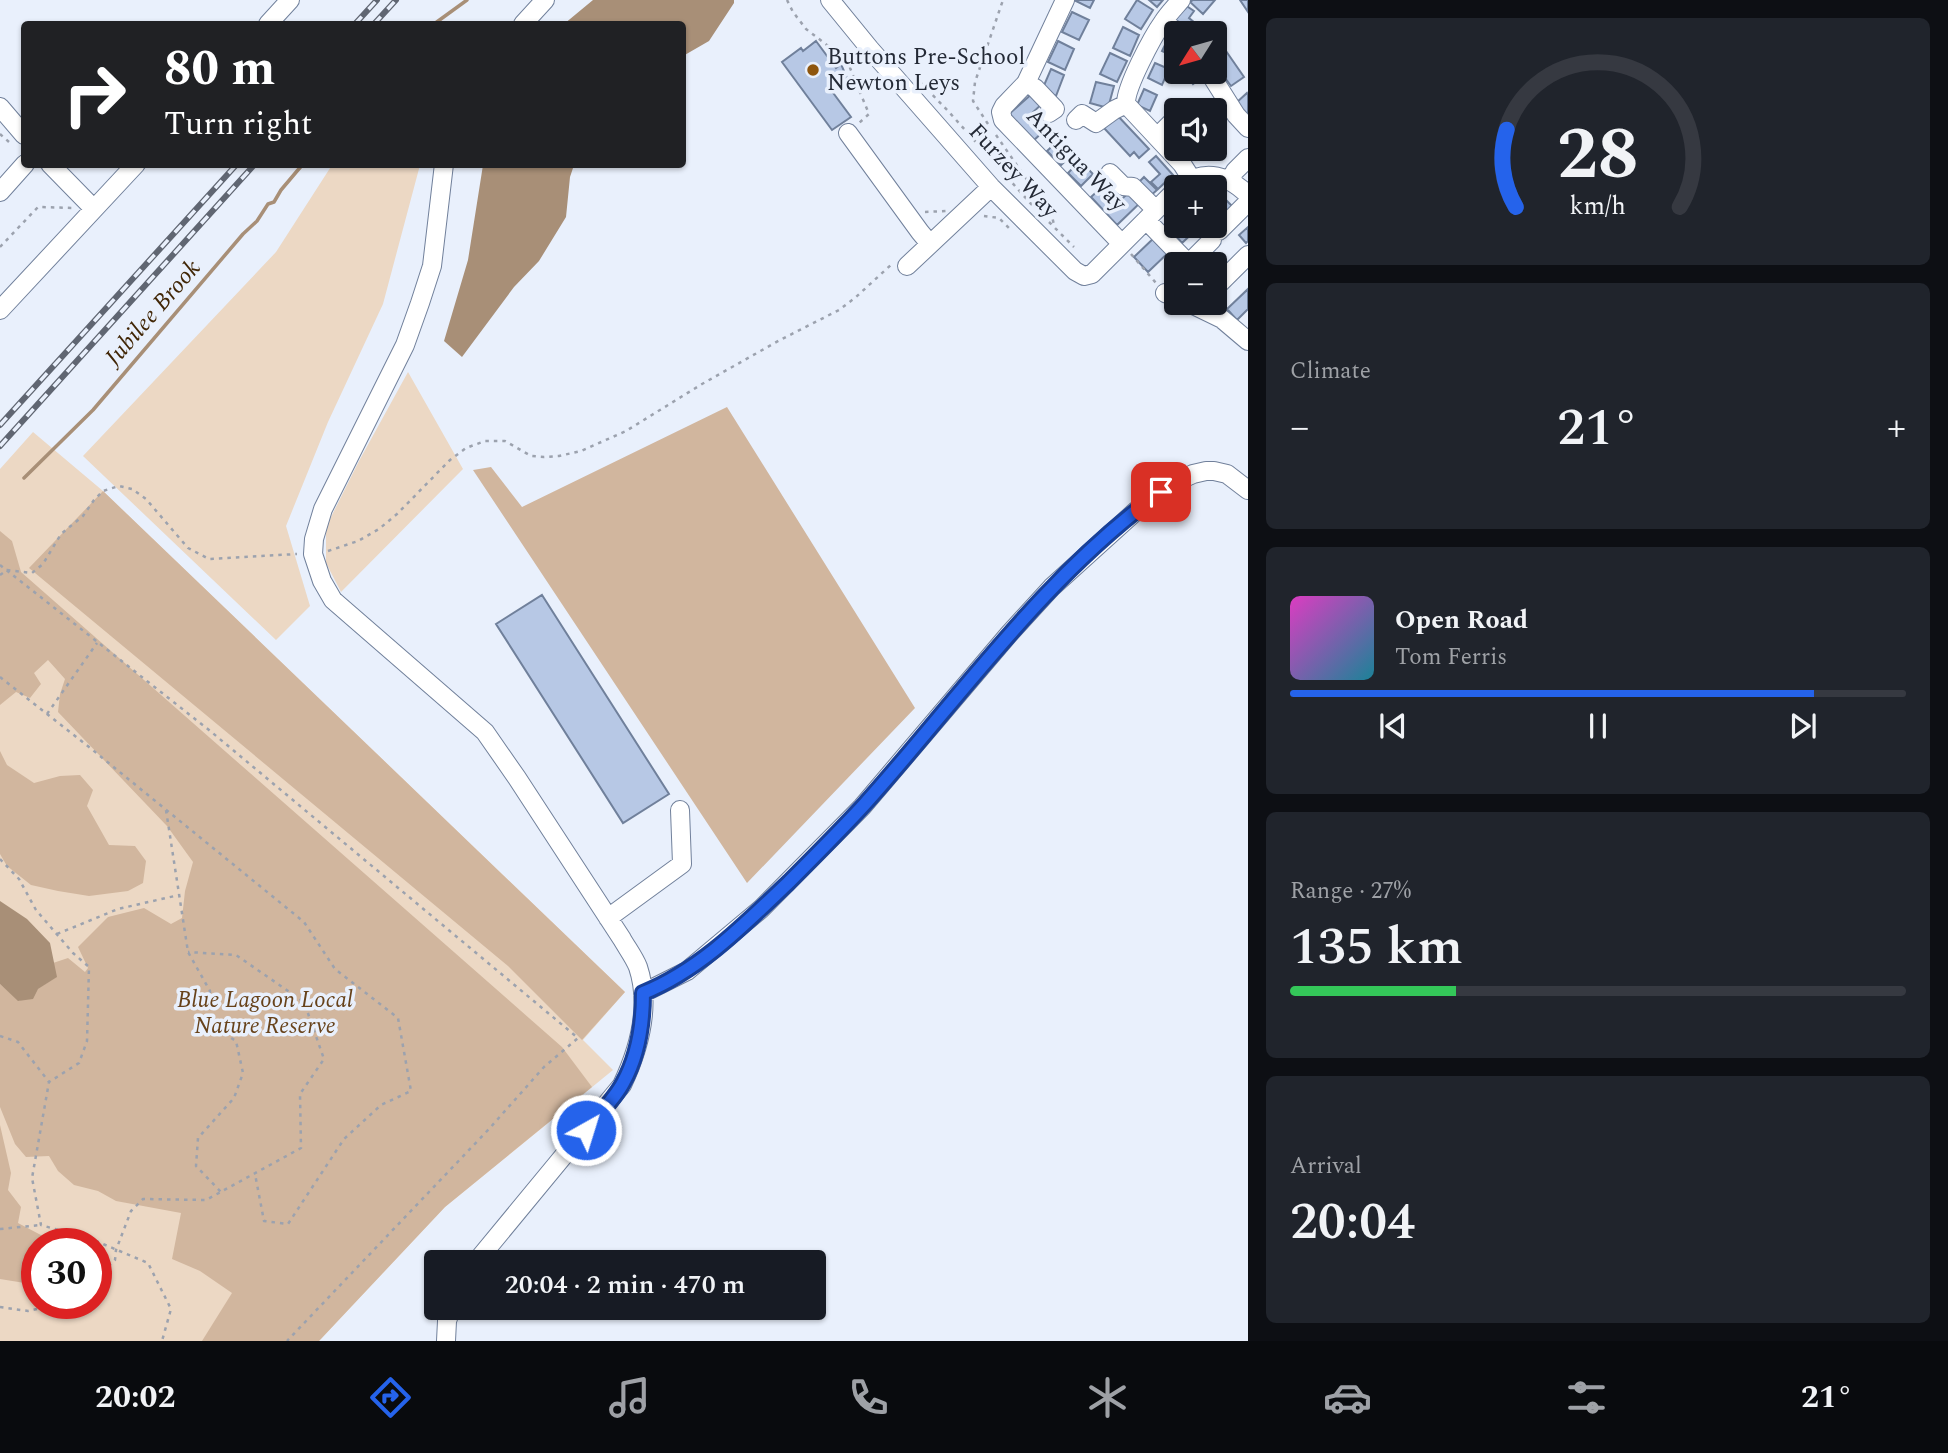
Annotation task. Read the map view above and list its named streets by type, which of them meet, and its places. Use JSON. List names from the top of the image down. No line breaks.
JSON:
{"streets":{"street":["Antigua Way","Furzey Way"]},"crossings":[["Antigua Way","Furzey Way"]],"water":["Jubilee Brook"],"parks":["Blue Lagoon Local Nature Reserve"],"places":["Buttons Pre-School Newton Leys"],"north":"bottom left","page":{"map_buttons":["+","−"],"turn":["80 m","Turn right"],"tile":["Climate",["Range · 27%","135 km"],["Arrival","20:04"]],"heat":["−","21°","+"],"song":["Open Road","Tom Ferris"],"limit":"30","trip":"20:04 · 2 min · 470 m","tabs":["20:02","21°"],"gauge":["28","km/h"]}}
